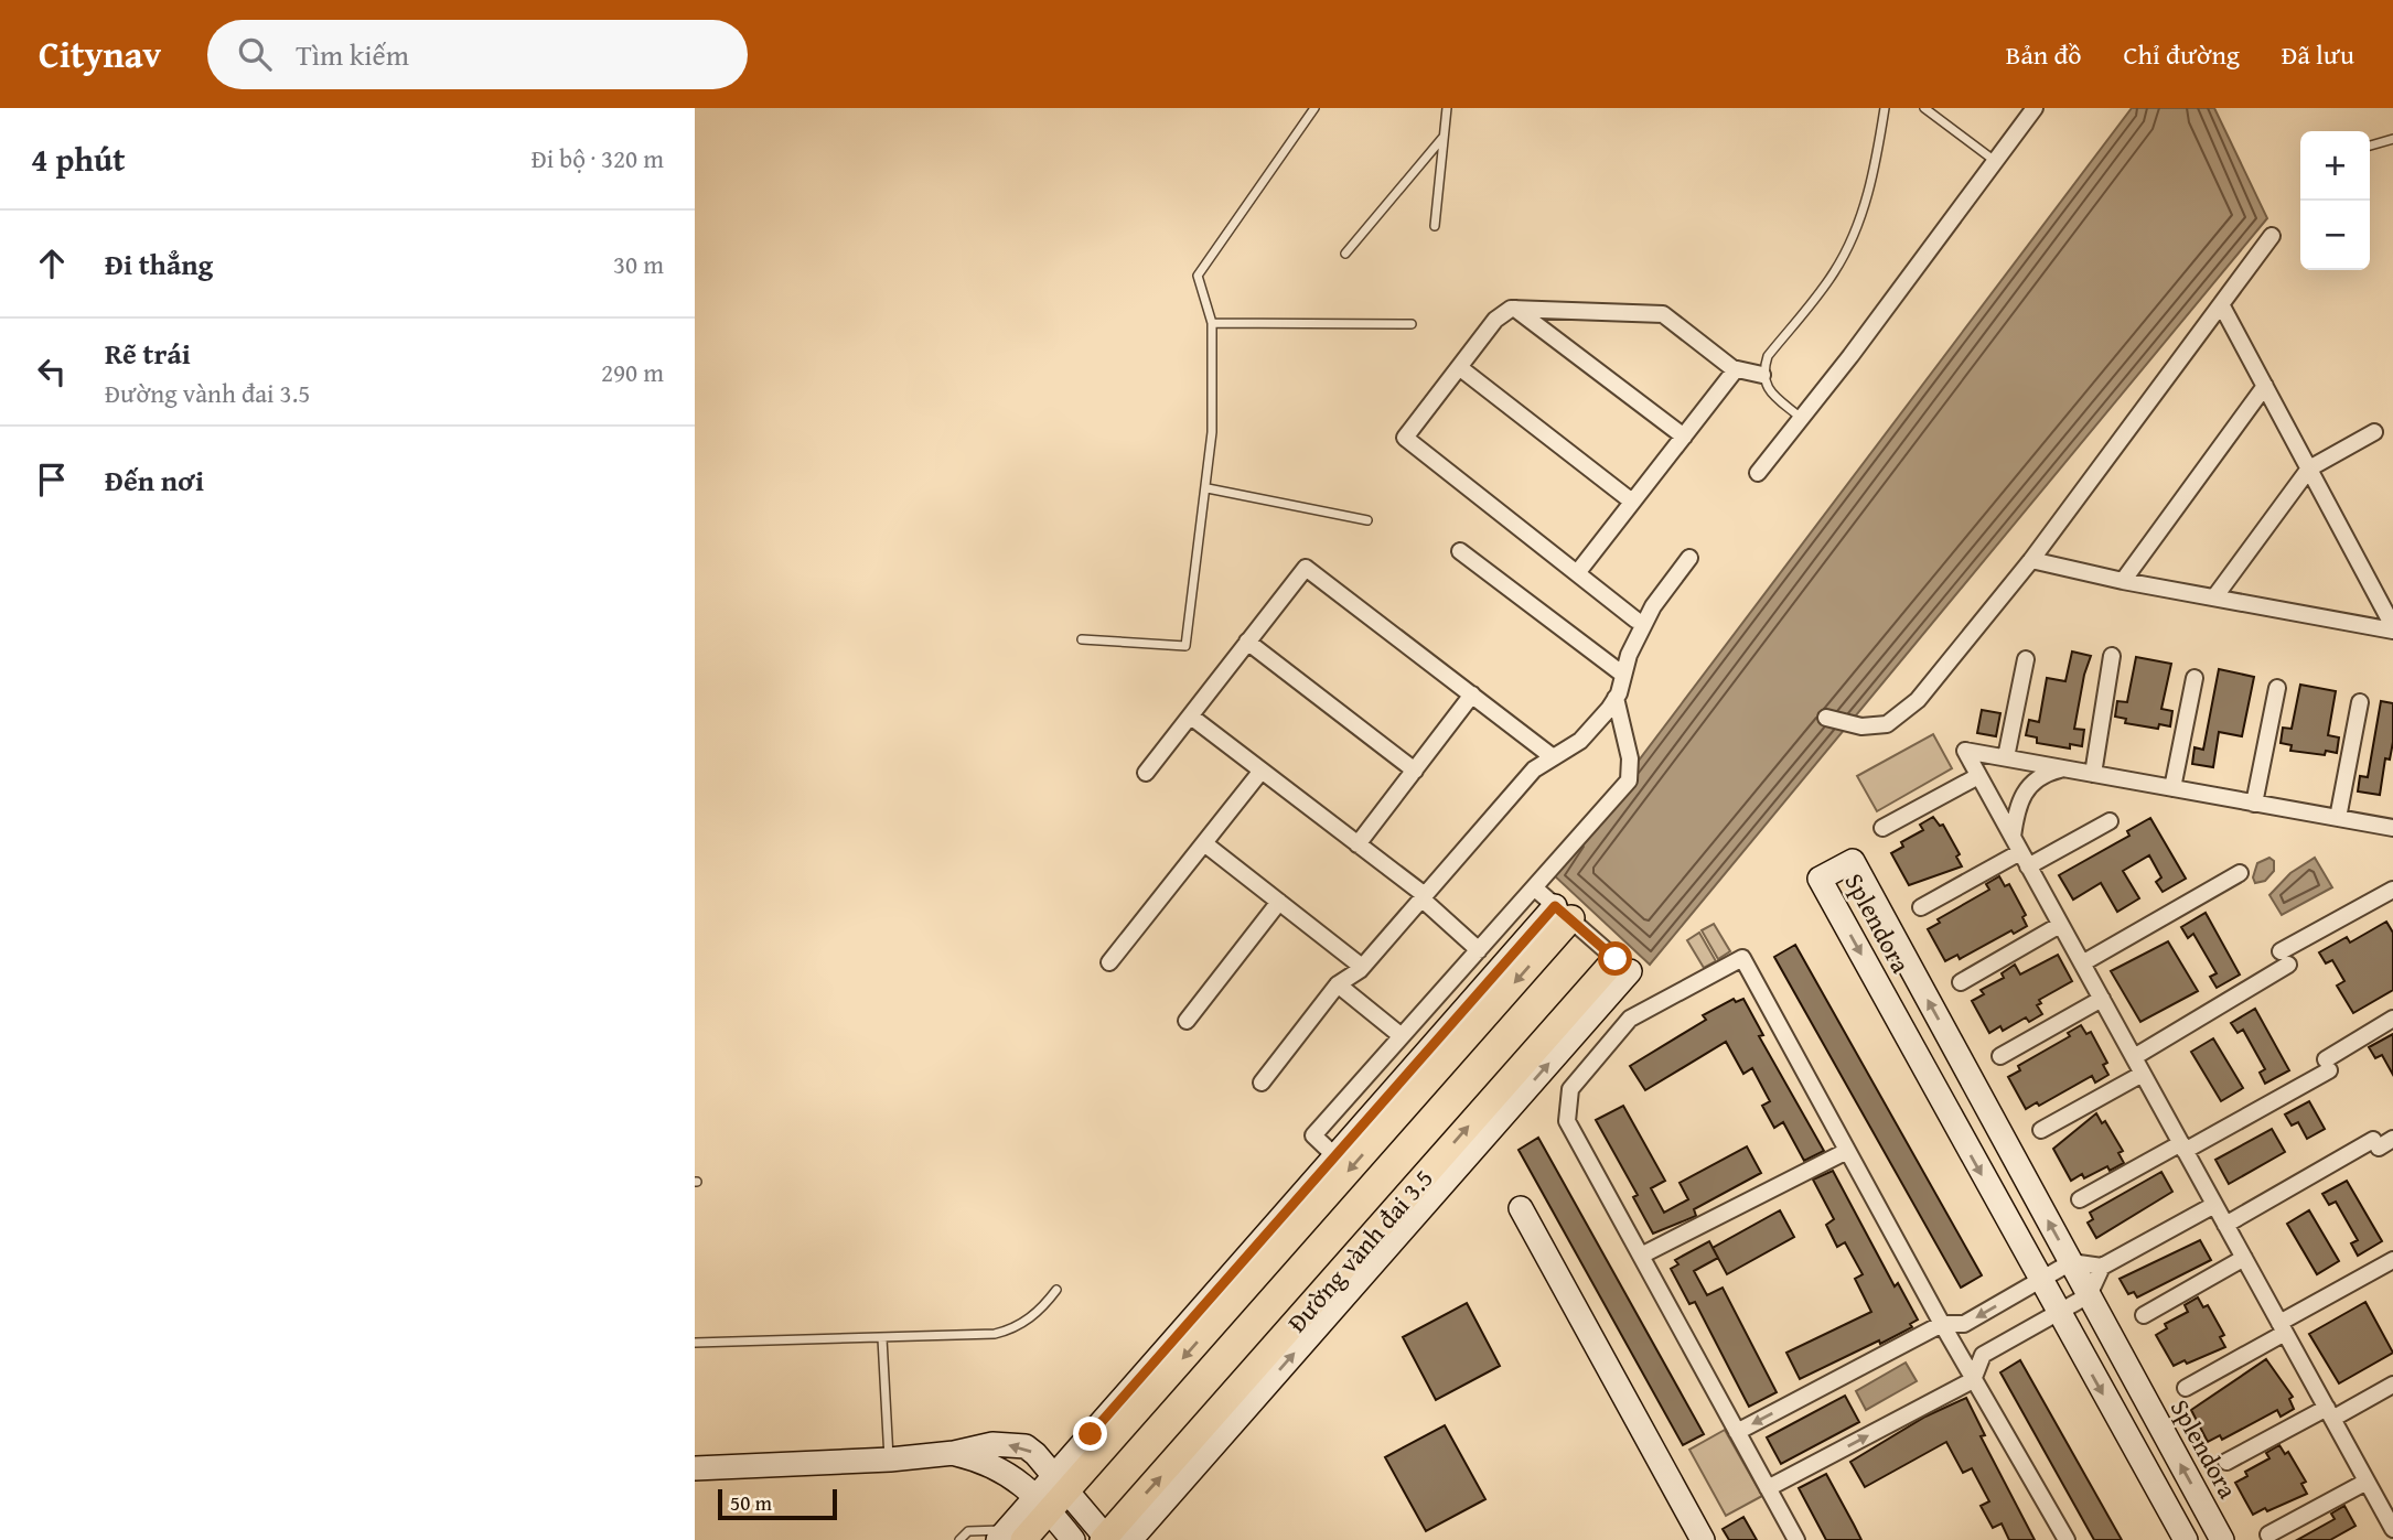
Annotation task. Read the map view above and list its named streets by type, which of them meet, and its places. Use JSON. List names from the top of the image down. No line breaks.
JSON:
{"streets":{"main road":["Đường vành đai 3.5"],"street":["Splendora"]},"scale_bar":"50 m","page":{"header":"Citynav","search":"Tìm kiếm","nav":["Bản đồ","Chỉ đường","Đã lưu"],"heading":["4 phút","Đi bộ · 320 m"],"map_buttons":["+","−"],"list":[["Đi thẳng","30 m"],["Rẽ trái","Đường vành đai 3.5","290 m"],"Đến nơi"],"scale":"50 m"}}
